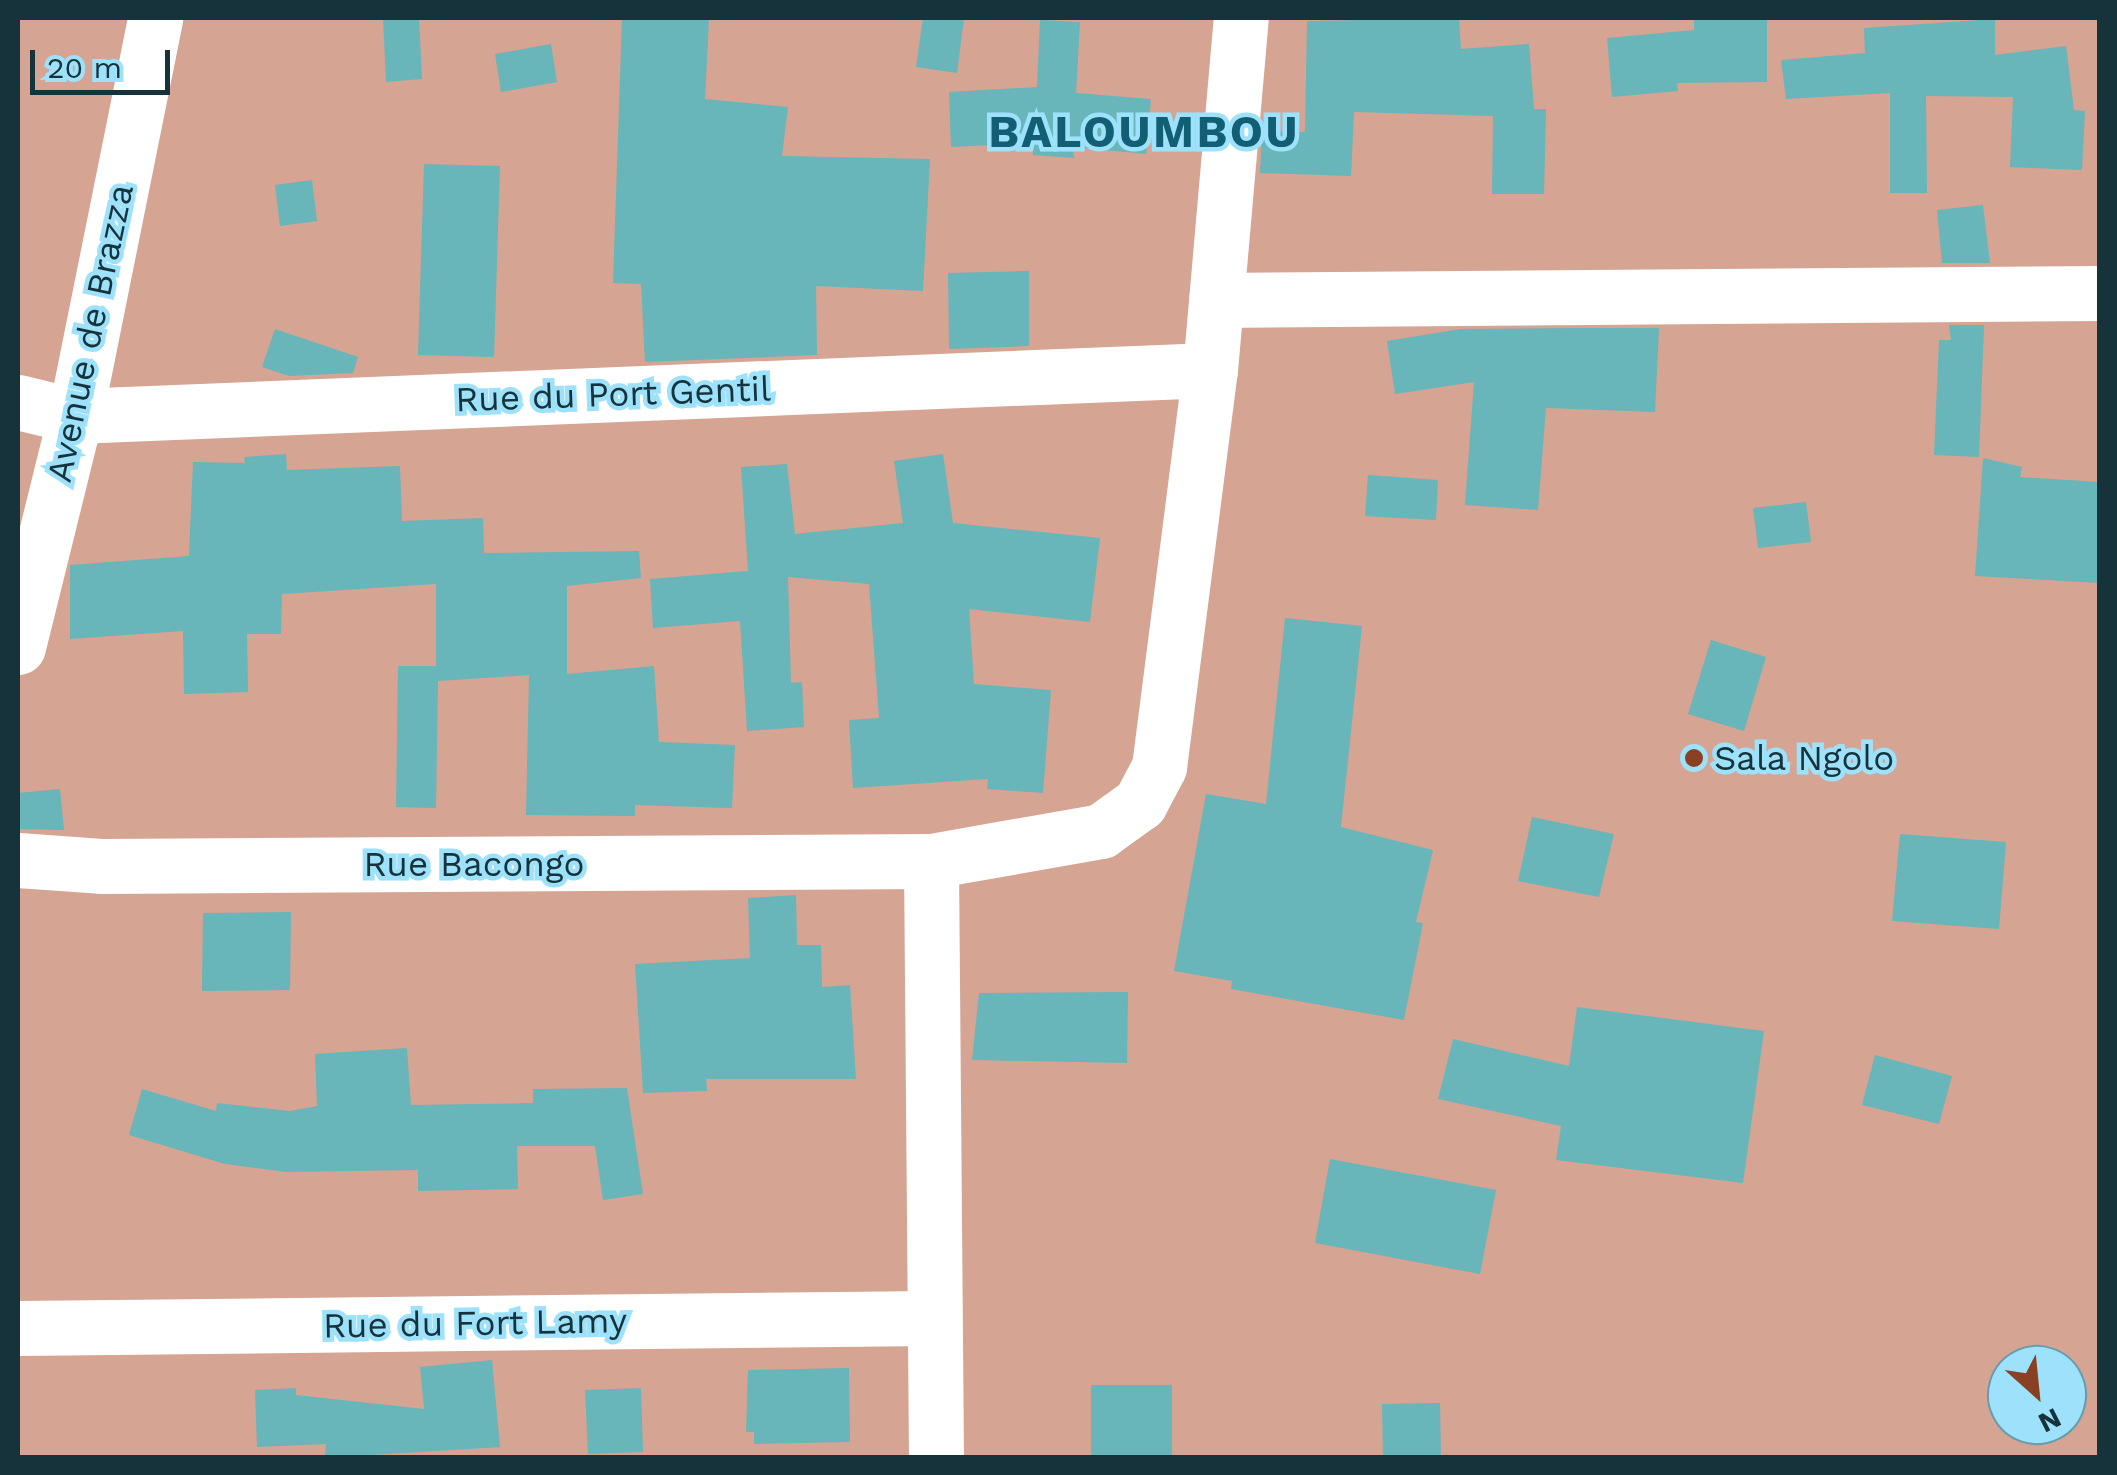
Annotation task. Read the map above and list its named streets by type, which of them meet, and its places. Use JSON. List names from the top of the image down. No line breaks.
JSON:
{"streets":{"street":["Avenue de Brazza","Rue du Port Gentil","Rue Bacongo","Rue du Fort Lamy"]},"crossings":[["Avenue de Brazza","Rue du Port Gentil"],["Rue du Port Gentil","Rue Bacongo"]],"districts":["BALOUMBOU"],"places":["Sala Ngolo"],"scale_bar":"20 m","north":"bottom right"}
